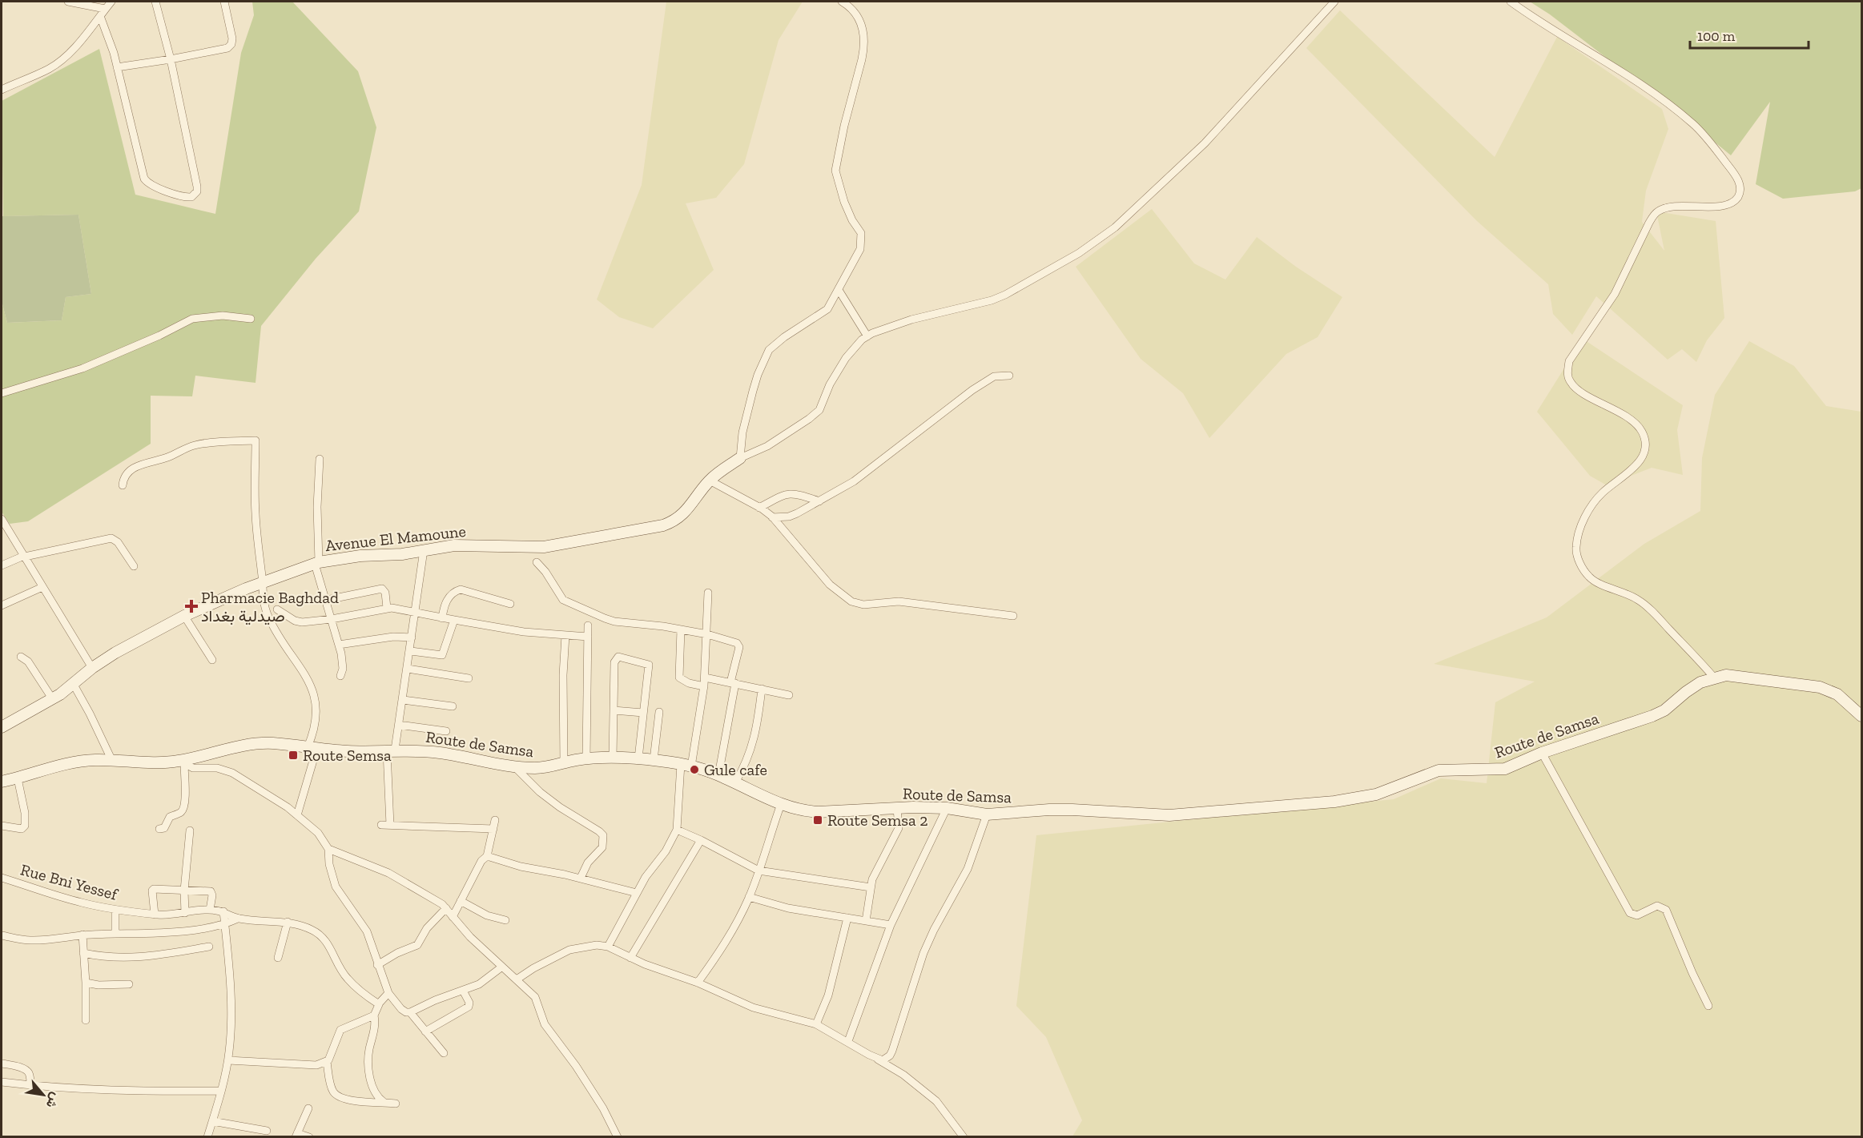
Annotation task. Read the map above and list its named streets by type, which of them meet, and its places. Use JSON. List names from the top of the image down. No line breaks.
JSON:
{"streets":{"street":["Avenue El Mamoune","Route de Samsa","Rue Bni Yessef"]},"places":{"health":["Pharmacie Baghdad صيدلية بغداد"],"transit":["Route Semsa","Route Semsa 2"],"other":["Gule cafe"]},"scale_bar":"100 m","north":"bottom right"}
